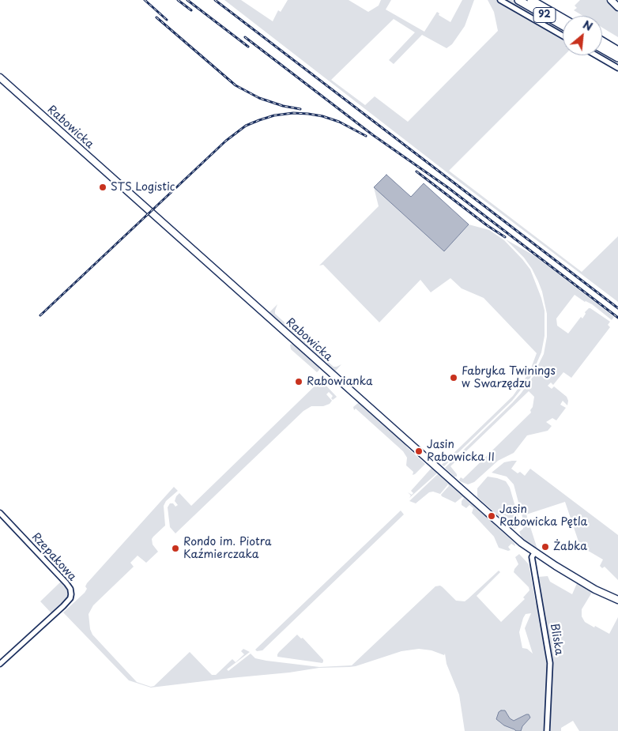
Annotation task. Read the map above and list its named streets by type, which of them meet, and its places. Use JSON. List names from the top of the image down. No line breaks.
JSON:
{"streets":{"main road":["92"],"street":["Rabowicka","Rzepakowa","Bliska"]},"crossings":[["Rabowicka","Bliska"]],"places":["STS Logistic","Fabryka Twinings w Swarzędzu","Rabowianka","Jasin Rabowicka II","Jasin Rabowicka Pętla","Żabka","Rondo im. Piotra Kaźmierczaka"],"north":"top right"}
